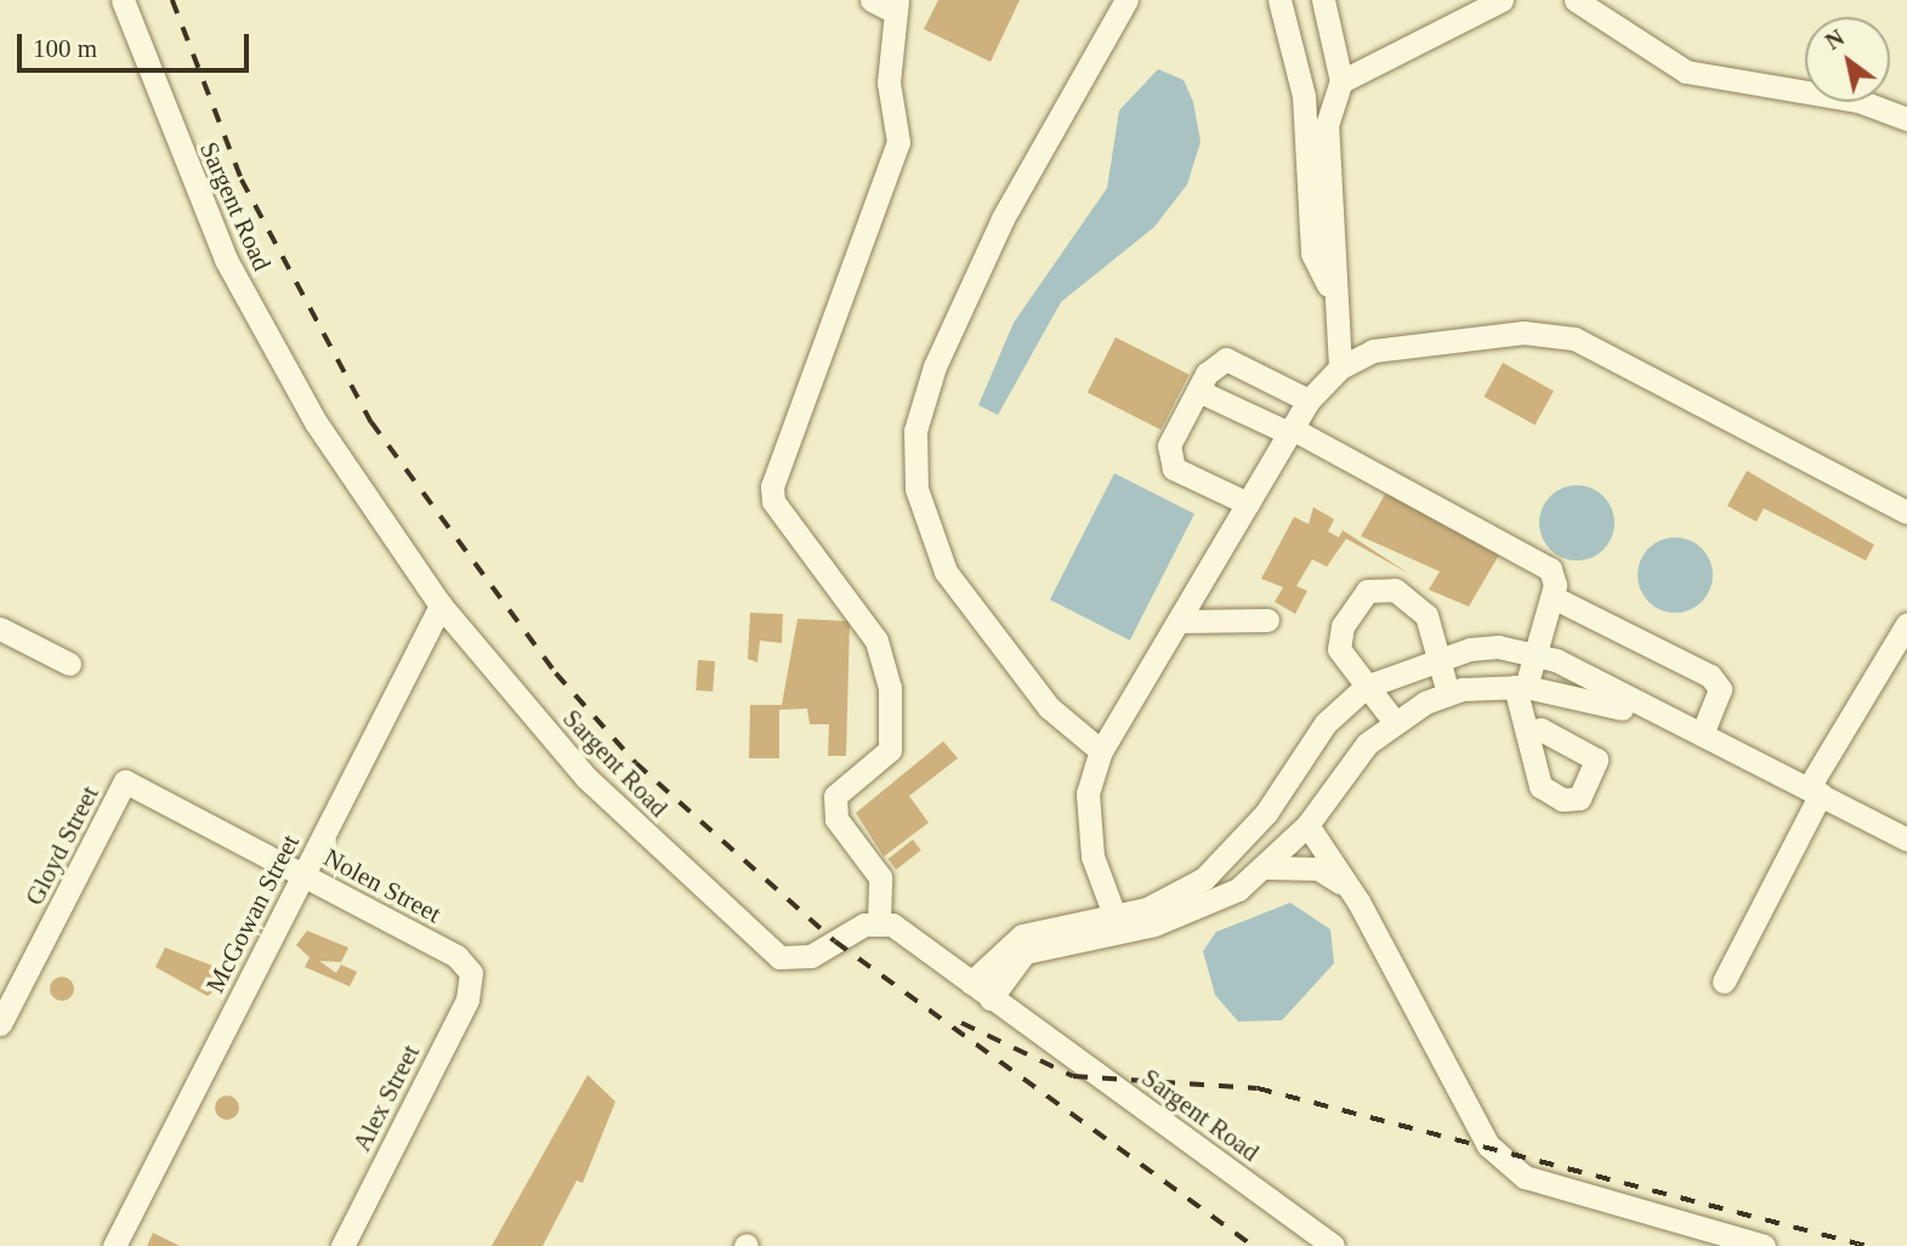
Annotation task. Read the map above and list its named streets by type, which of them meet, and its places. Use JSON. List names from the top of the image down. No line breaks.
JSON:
{"streets":{"street":["Sargent Road","Gloyd Street","Nolen Street","McGowan Street","Alex Street"]},"crossings":[["Sargent Road","McGowan Street"],["Gloyd Street","Nolen Street"],["Nolen Street","McGowan Street"],["Nolen Street","Alex Street"]],"scale_bar":"100 m","north":"top left"}
